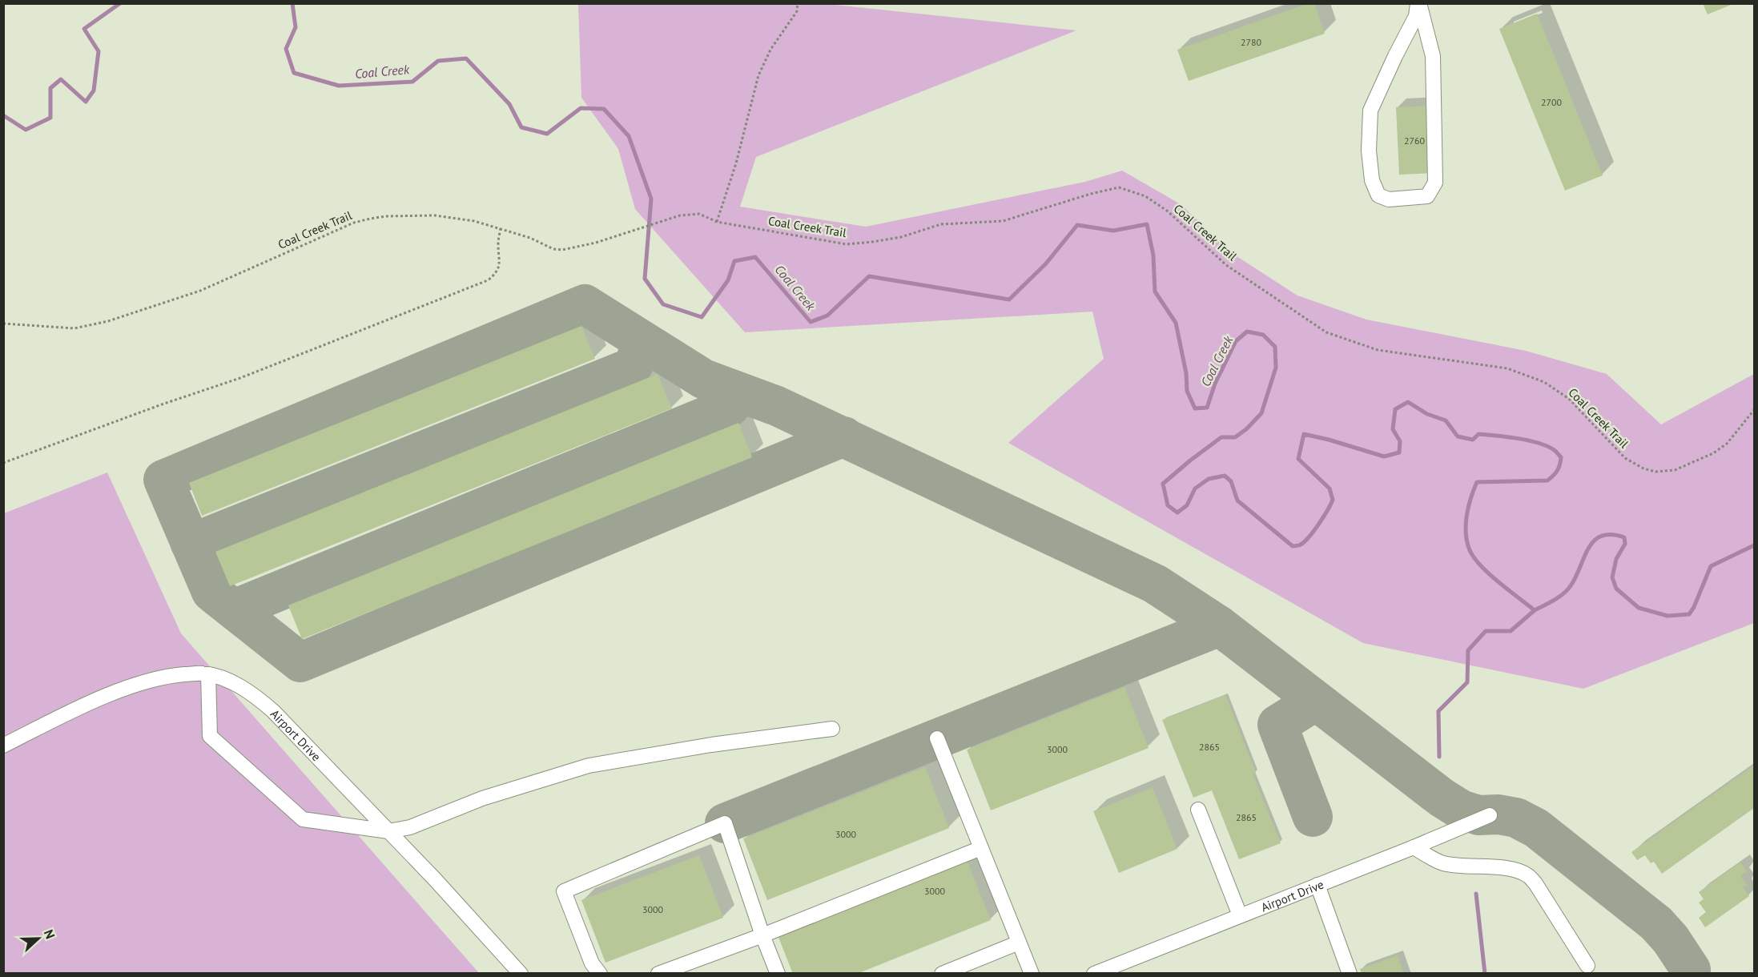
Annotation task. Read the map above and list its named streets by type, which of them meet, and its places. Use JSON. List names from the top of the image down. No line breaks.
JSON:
{"streets":{"street":["Airport Drive"],"path":["Coal Creek Trail"]},"water":["Coal Creek"],"house_numbers":["2780","2700","2760","2865","3000","2865","3000","3000","3000"],"north":"right"}
